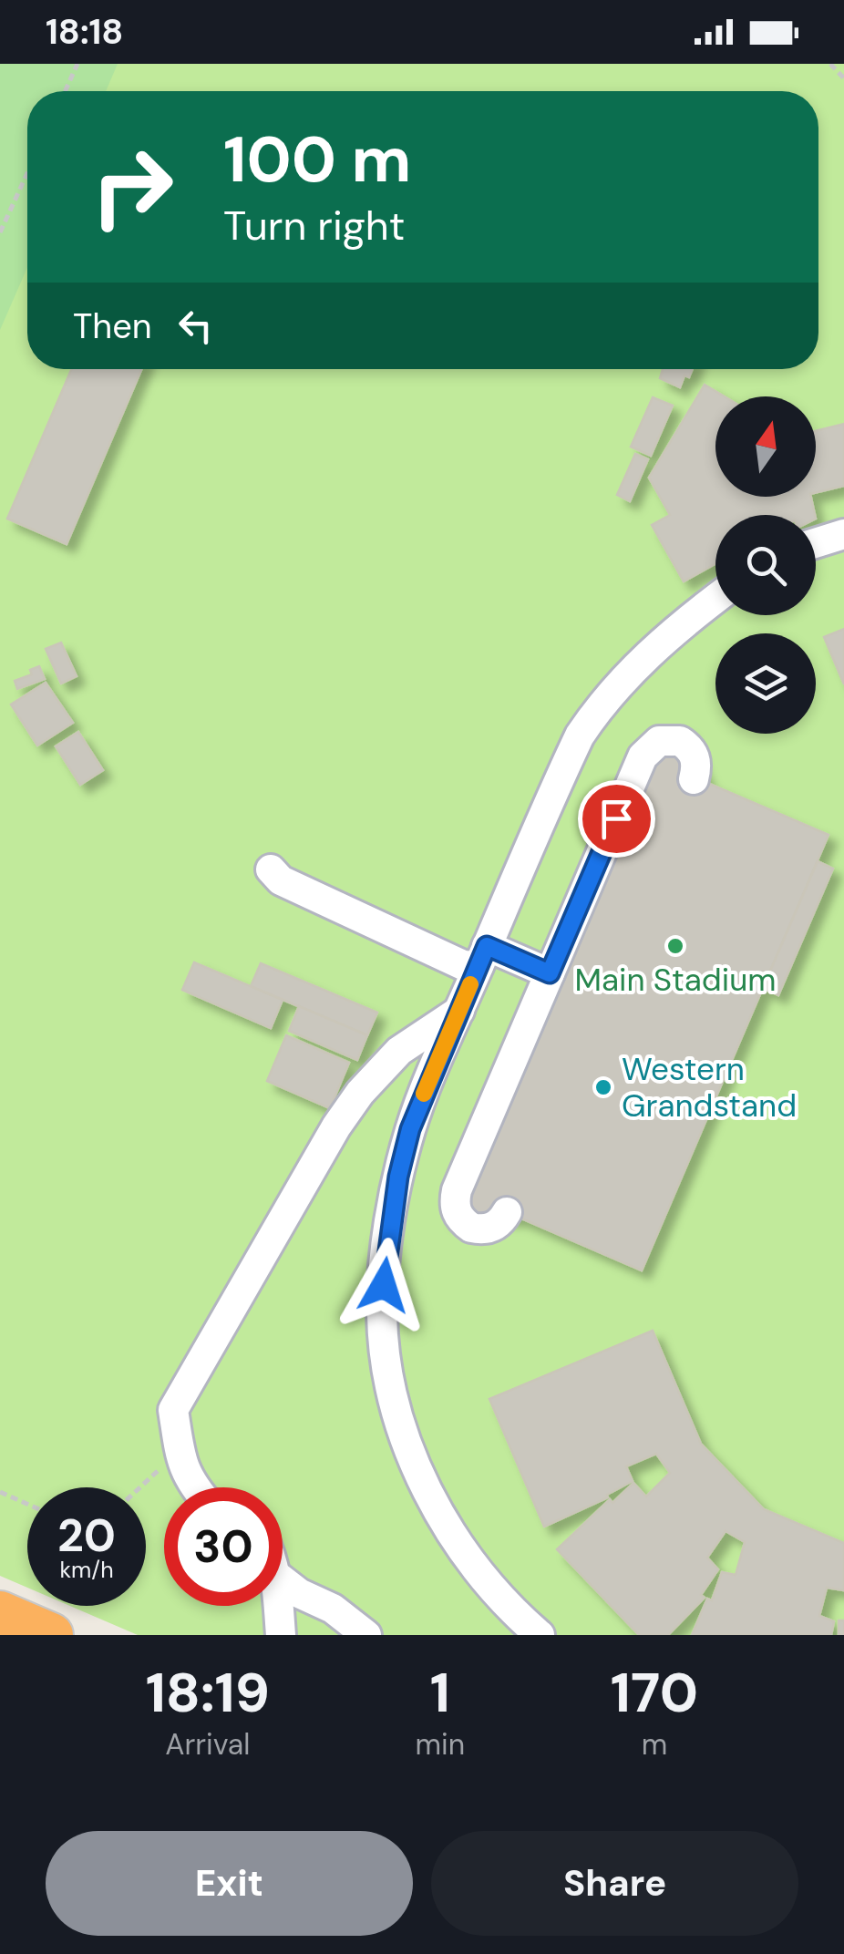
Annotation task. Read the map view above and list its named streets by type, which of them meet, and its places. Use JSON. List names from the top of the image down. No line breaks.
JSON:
{"places":["Main Stadium","Western Grandstand"],"north":"top","page":{"status":"18:18","turn":["100 m","Turn right"],"then":"Then","speed":"20 km/h","limit":"30","eta":["18:19","Arrival","1","min","170","m"],"buttons":["Exit","Share"]}}
